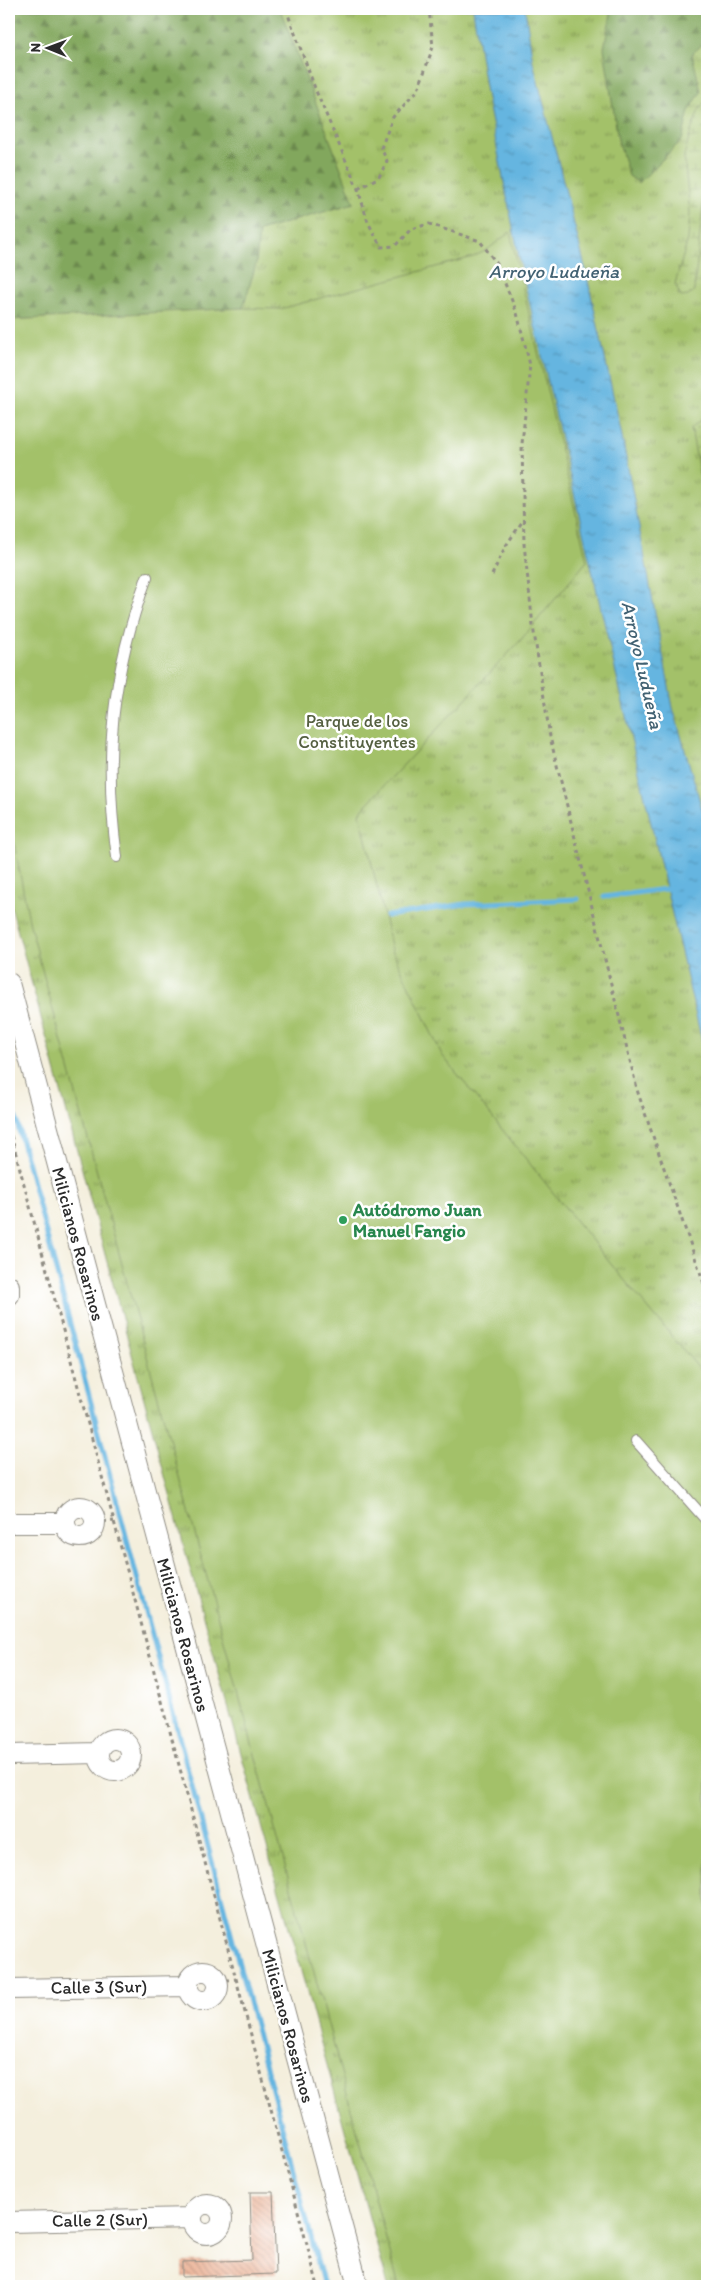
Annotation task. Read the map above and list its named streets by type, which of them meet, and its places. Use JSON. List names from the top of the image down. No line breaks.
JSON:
{"streets":{"street":["Milicianos Rosarinos","Calle 3 (Sur)","Calle 2 (Sur)"]},"water":["Arroyo Ludueña"],"parks":["Parque de los Constituyentes"],"places":["Autódromo Juan Manuel Fangio"],"north":"left"}
